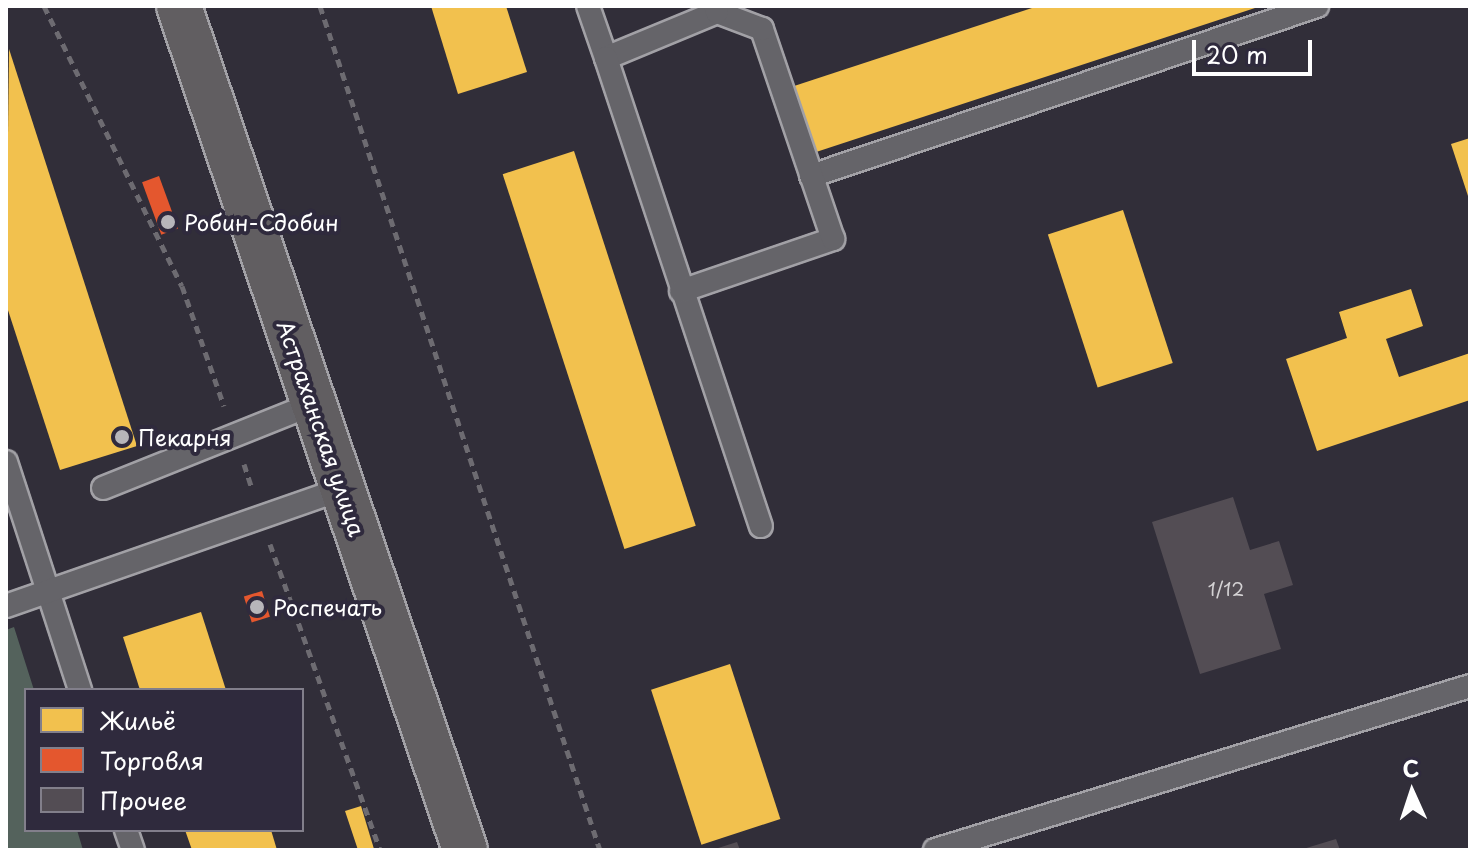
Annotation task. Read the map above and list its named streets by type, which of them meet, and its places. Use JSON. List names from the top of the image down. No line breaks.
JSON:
{"streets":{"main road":["Астраханская улица"]},"places":["Робин-Сдобин","Пекарня","Роспечать"],"house_numbers":["1/12"],"legend":["Жильё","Торговля","Прочее"],"scale_bar":"20 m","north":"top"}
